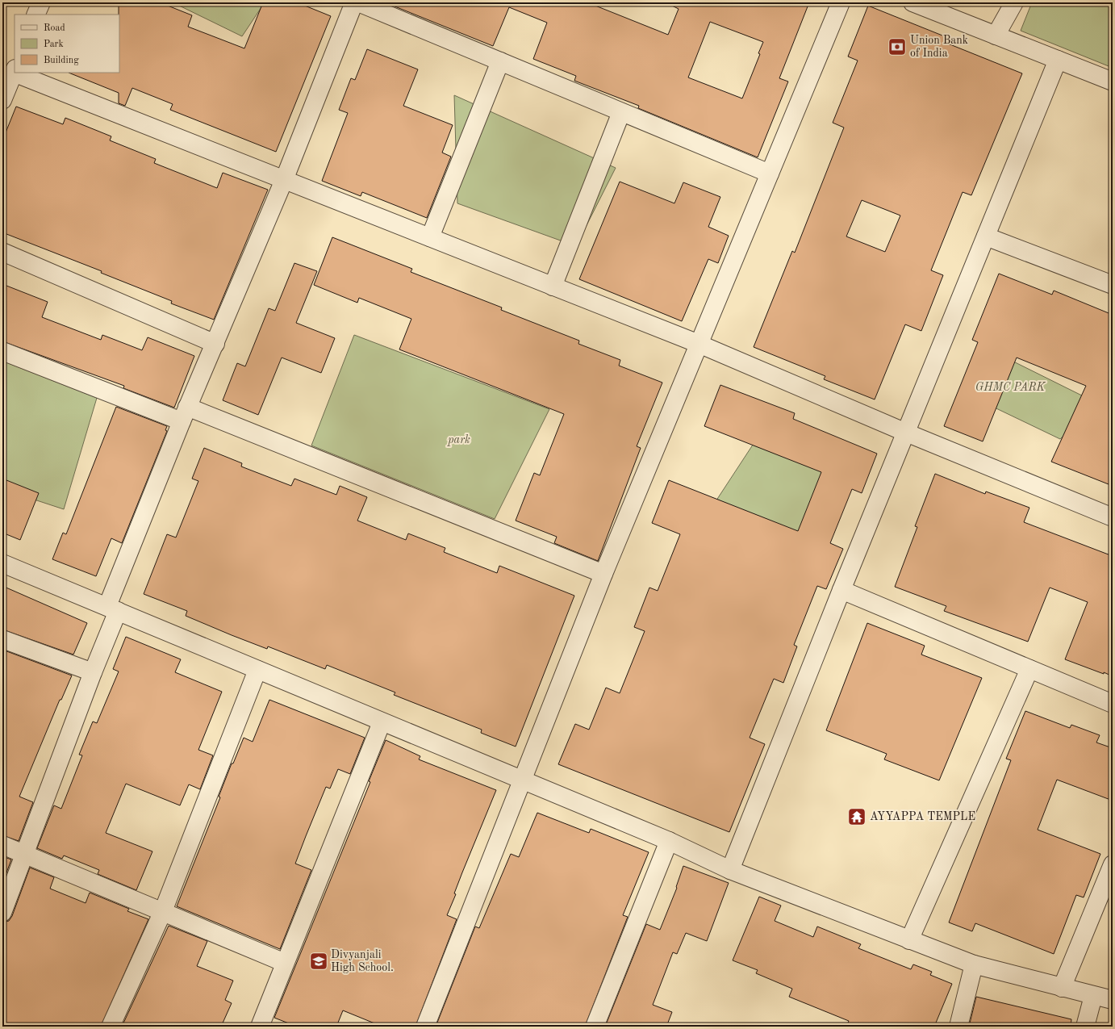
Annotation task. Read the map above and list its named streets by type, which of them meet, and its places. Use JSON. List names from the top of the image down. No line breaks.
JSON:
{"parks":["GHMC PARK","park"],"places":{"bank":["Union Bank of India"],"temple":["AYYAPPA TEMPLE"],"school or university":["Divyanjali High School."]},"legend":["Road","Park","Building"]}
